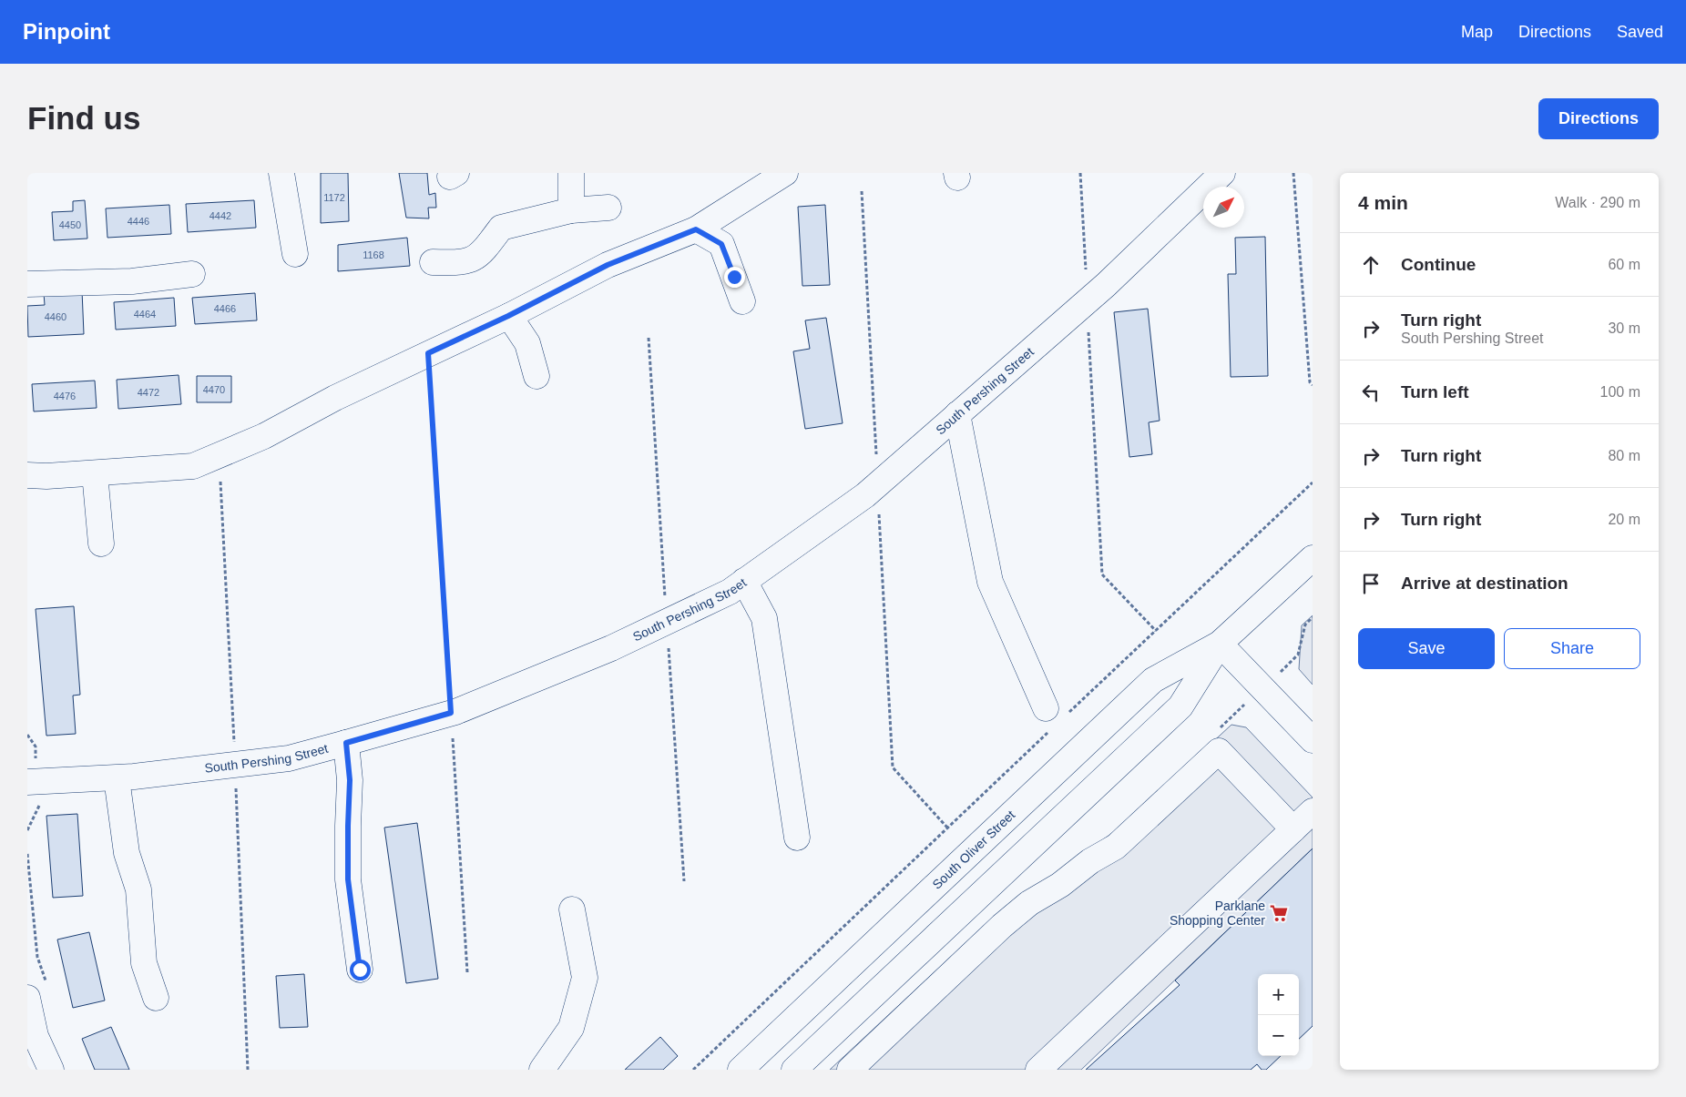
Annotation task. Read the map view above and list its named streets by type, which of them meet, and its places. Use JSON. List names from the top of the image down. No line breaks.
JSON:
{"streets":{"street":["South Pershing Street","South Oliver Street"]},"places":{"supermarket":["Parklane Shopping Center"]},"house_numbers":["1172","4442","4446","4450","1168","4466","4464","4460","4470","4472","4476"],"north":"top right","page":{"header":"Pinpoint","nav":["Map","Directions","Saved"],"buttons":["Directions",["Save","Share"]],"title":"Find us","heading":["4 min","Walk · 290 m"],"list":[["Continue","60 m"],["Turn right","South Pershing Street","30 m"],["Turn left","100 m"],["Turn right","80 m"],["Turn right","20 m"],"Arrive at destination"],"map_buttons":["+","−"]}}
